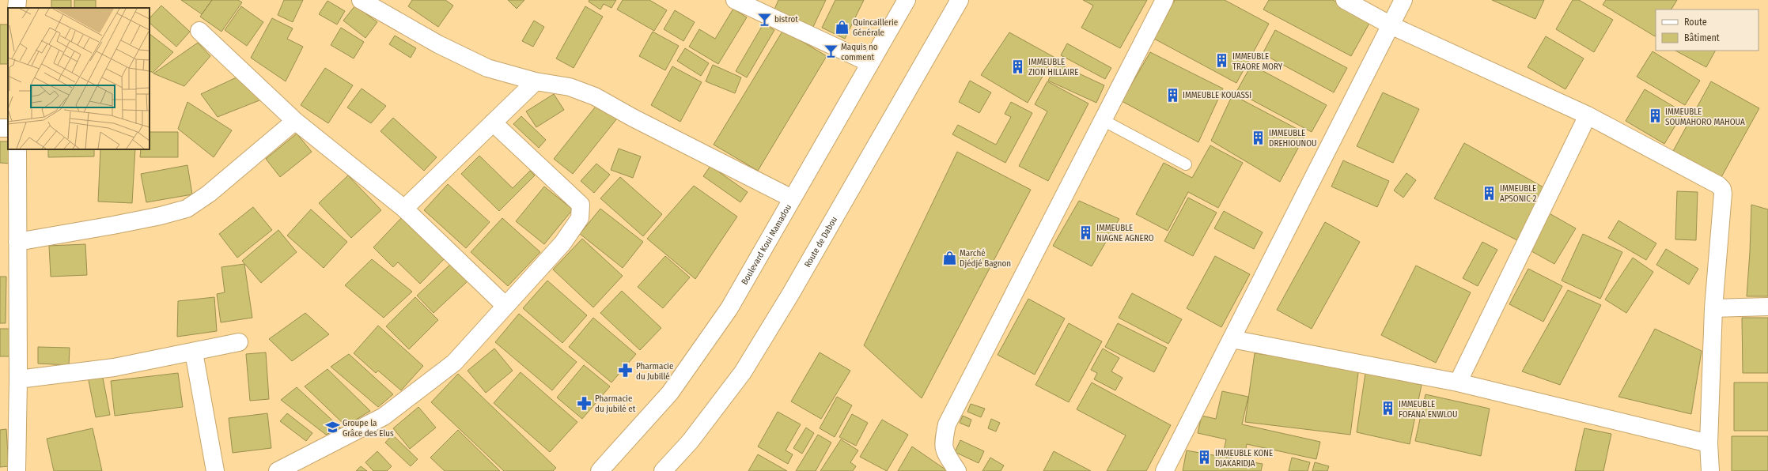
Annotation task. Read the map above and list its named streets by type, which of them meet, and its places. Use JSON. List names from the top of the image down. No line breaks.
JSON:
{"streets":{"street":["Route de Dabou","Boulevard Koui Mamadou"]},"places":{"bar":["bistrot","Maquis no comment"],"shop":["Quincaillerie Générale","Marché Djédjé Bagnon"],"building":["IMMEUBLE TRAORE MORY","IMMEUBLE ZION HILLAIRE","IMMEUBLE KOUASSI","IMMEUBLE SOUMAHORO MAHOUA","IMMEUBLE DREHIOUNOU","IMMEUBLE APSONIC 2","IMMEUBLE NIAGNE AGNERO","IMMEUBLE FOFANA ENWLOU","IMMEUBLE KONE DJAKARIDJA"],"pharmacy":["Pharmacie du Jubillé","Pharmacie du jubilé et"],"school or university":["Groupe la Grâce des Elus"]},"legend":["Route","Bâtiment"]}
